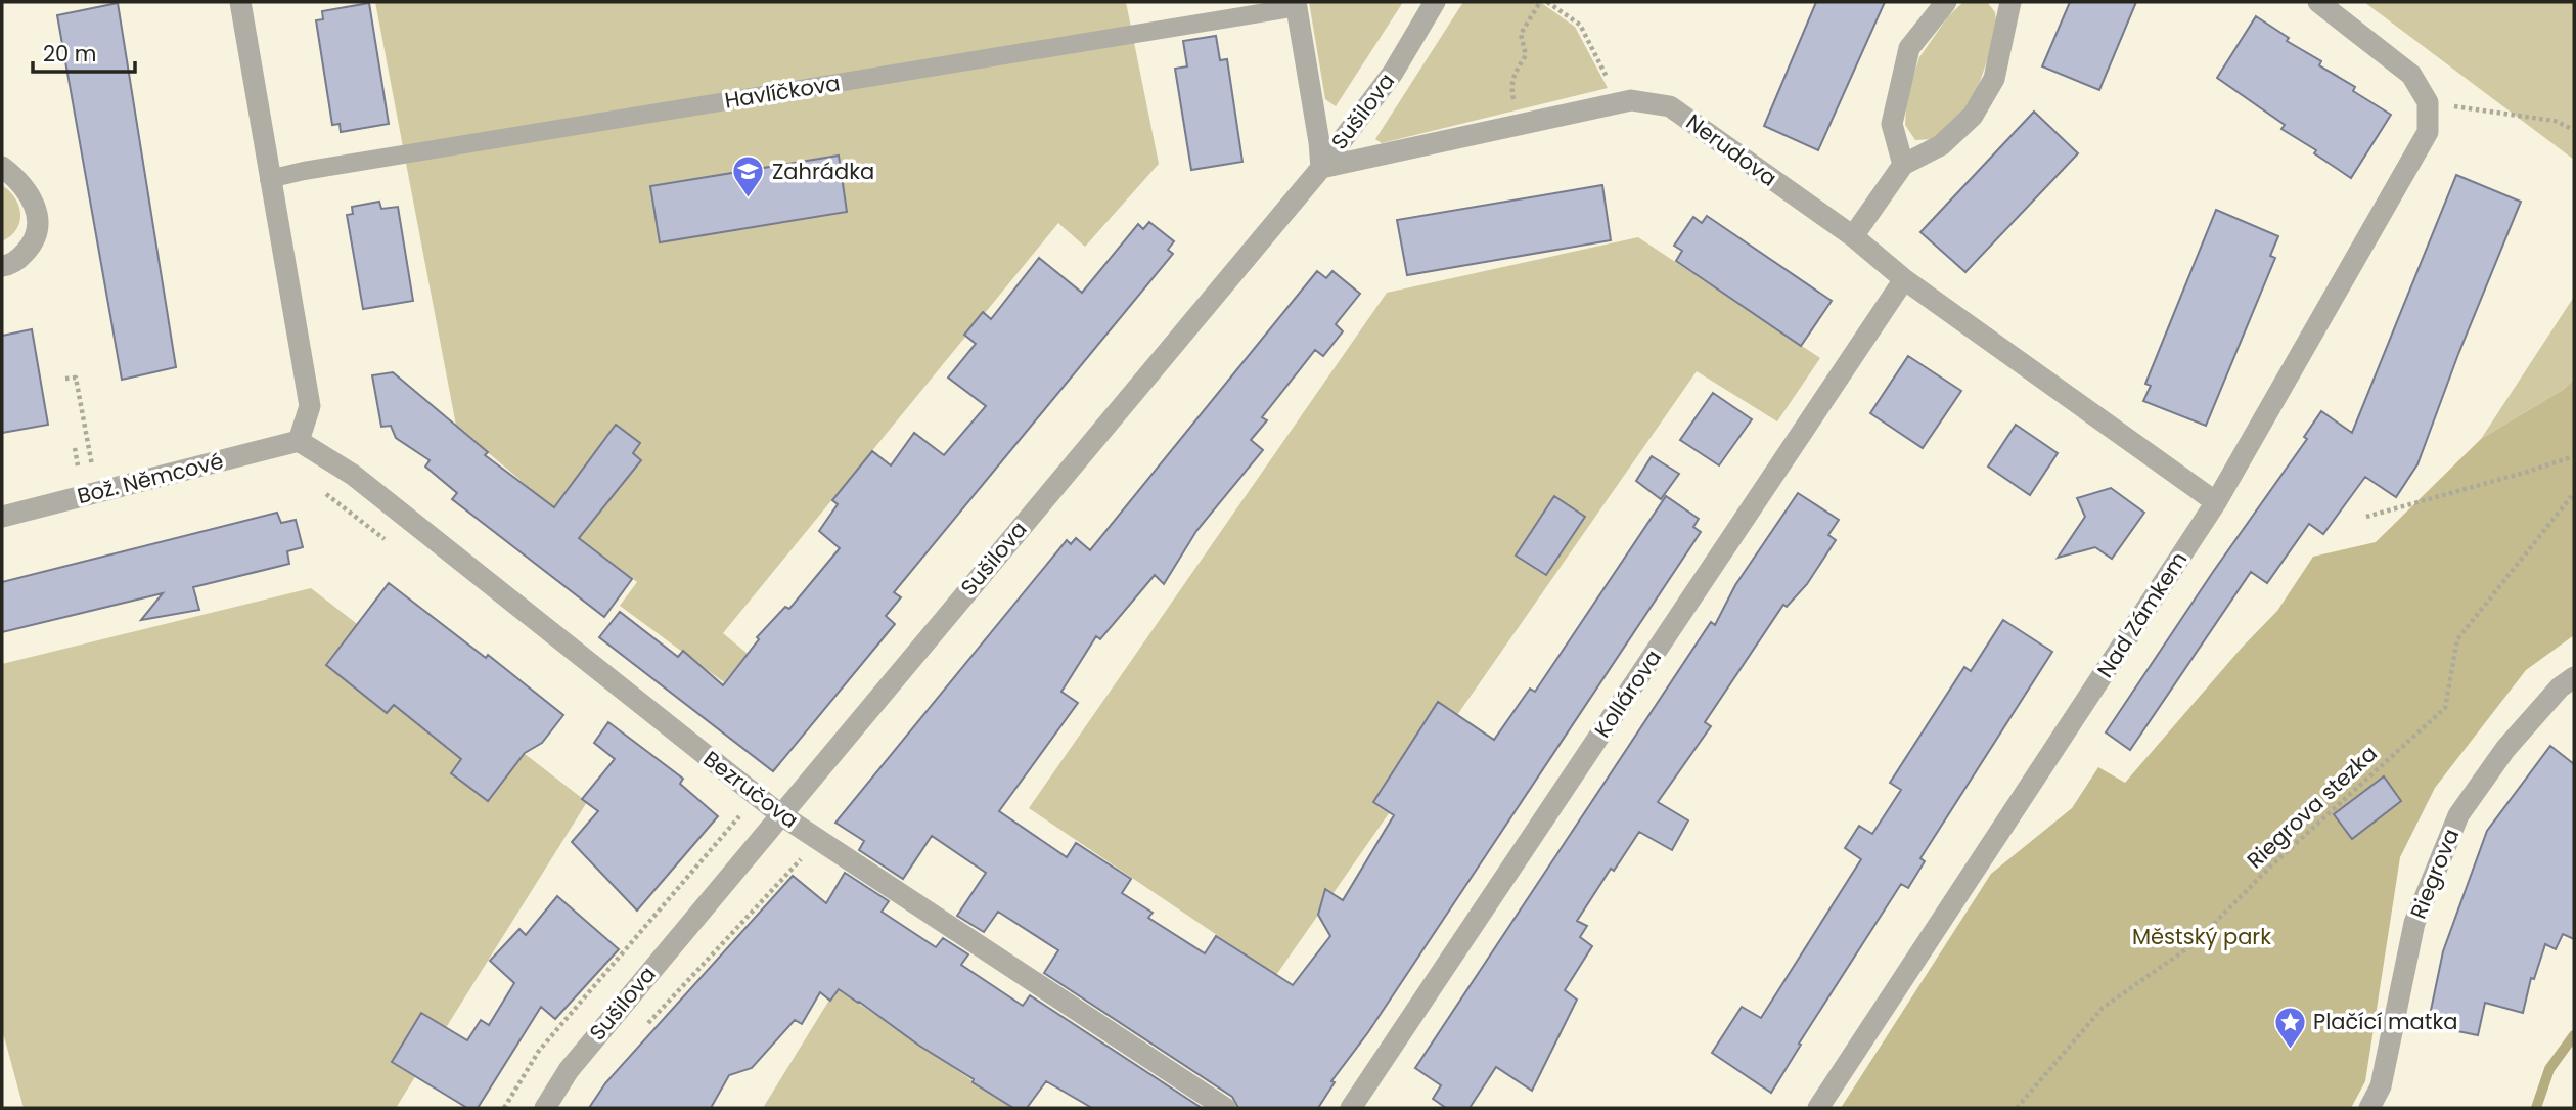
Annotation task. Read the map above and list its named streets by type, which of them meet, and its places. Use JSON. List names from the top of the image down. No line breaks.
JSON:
{"streets":{"street":["Sušilova","Nerudova","Bož. Němcové","Nad Zámkem","Kollárova","Bezručova","Riegrova"],"lane":["Havlíčkova"],"path":["Riegrova stezka"]},"crossings":[["Sušilova","Nerudova"],["Sušilova","Bezručova"],["Nerudova","Nad Zámkem"],["Nerudova","Kollárova"],["Bož. Němcové","Bezručova"]],"parks":["Městský park"],"places":{"school or university":["Zahrádka"],"place":["Plačící matka"]},"scale_bar":"20 m"}
